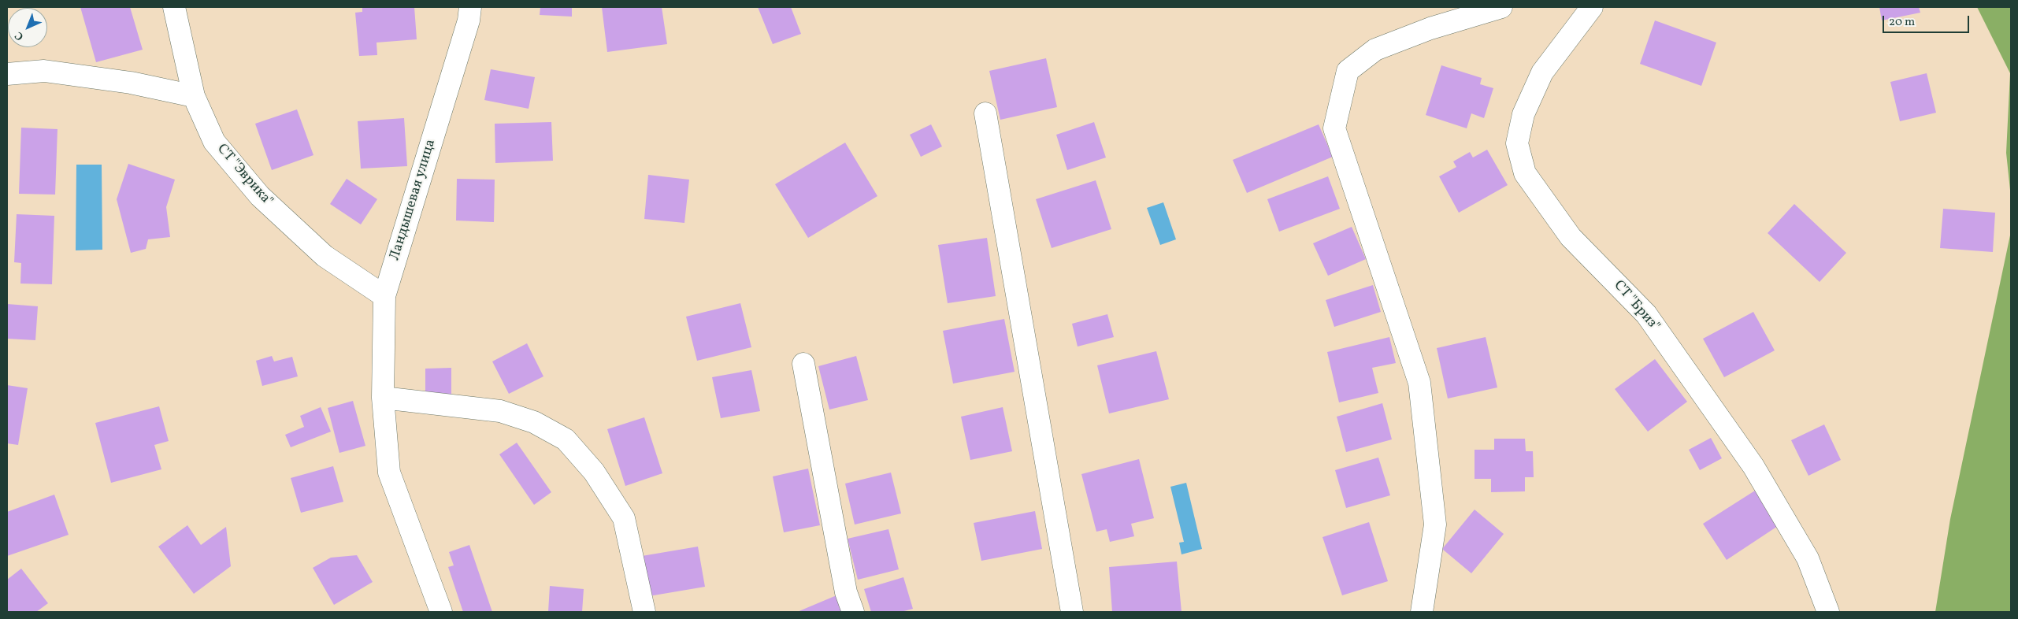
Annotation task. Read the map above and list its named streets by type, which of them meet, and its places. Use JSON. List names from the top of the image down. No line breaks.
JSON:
{"streets":{"street":["СТ \"Эврика\"","Ландышевая улица","СТ \"Бриз\""]},"crossings":[["СТ \"Эврика\"","Ландышевая улица"]],"scale_bar":"20 m","north":"bottom left"}
